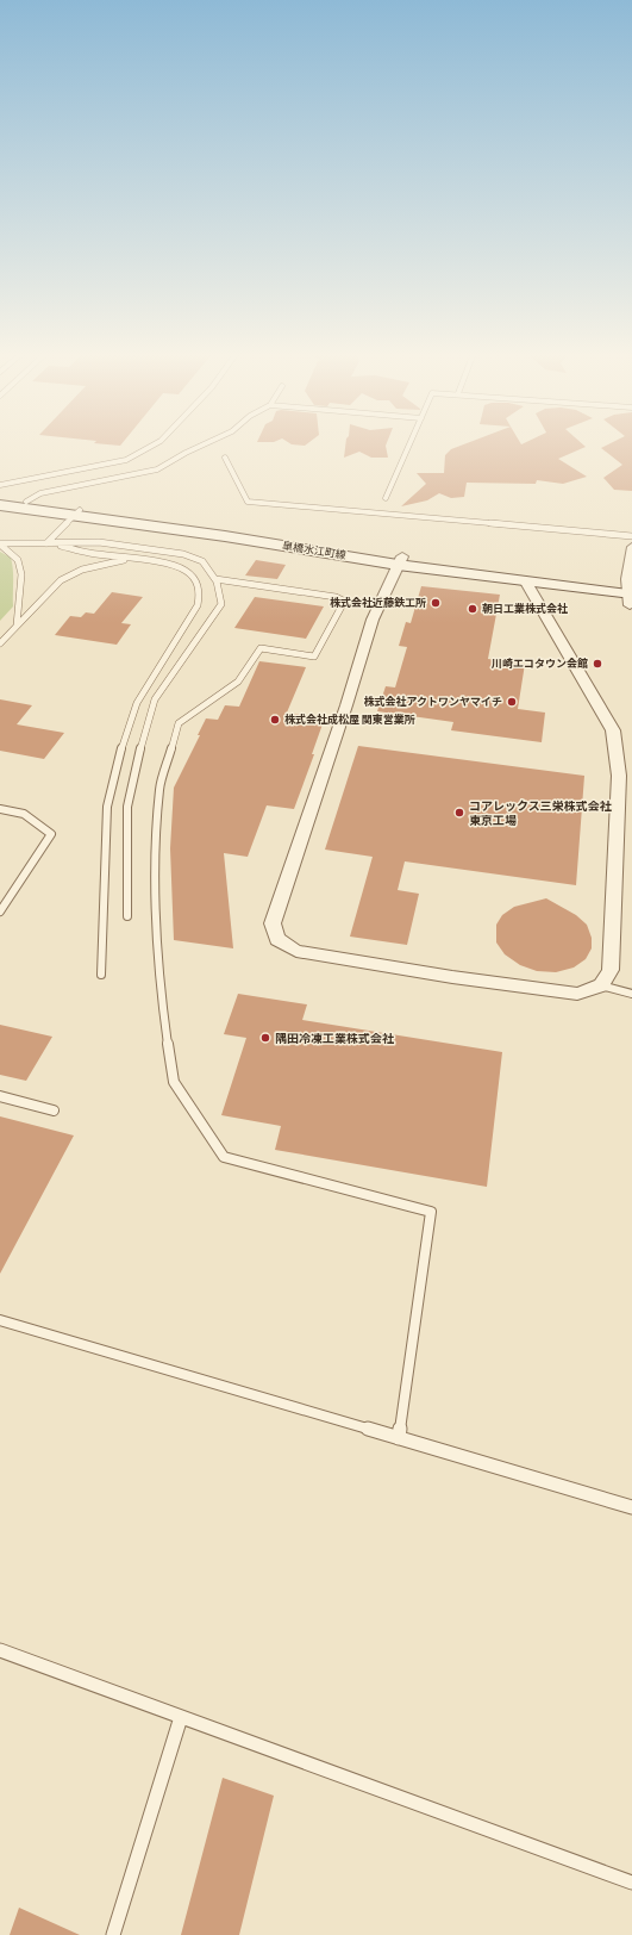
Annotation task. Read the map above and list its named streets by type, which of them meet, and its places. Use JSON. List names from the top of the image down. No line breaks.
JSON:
{"streets":{"street":["皐橋水江町線"]},"places":["株式会社近藤鉄工所","朝日工業株式会社","川崎エコタウン会館","株式会社アクトワンヤマイチ","株式会社成松屋 関東営業所","コアレックス三栄株式会社 東京工場","隅田冷凍工業株式会社"]}
